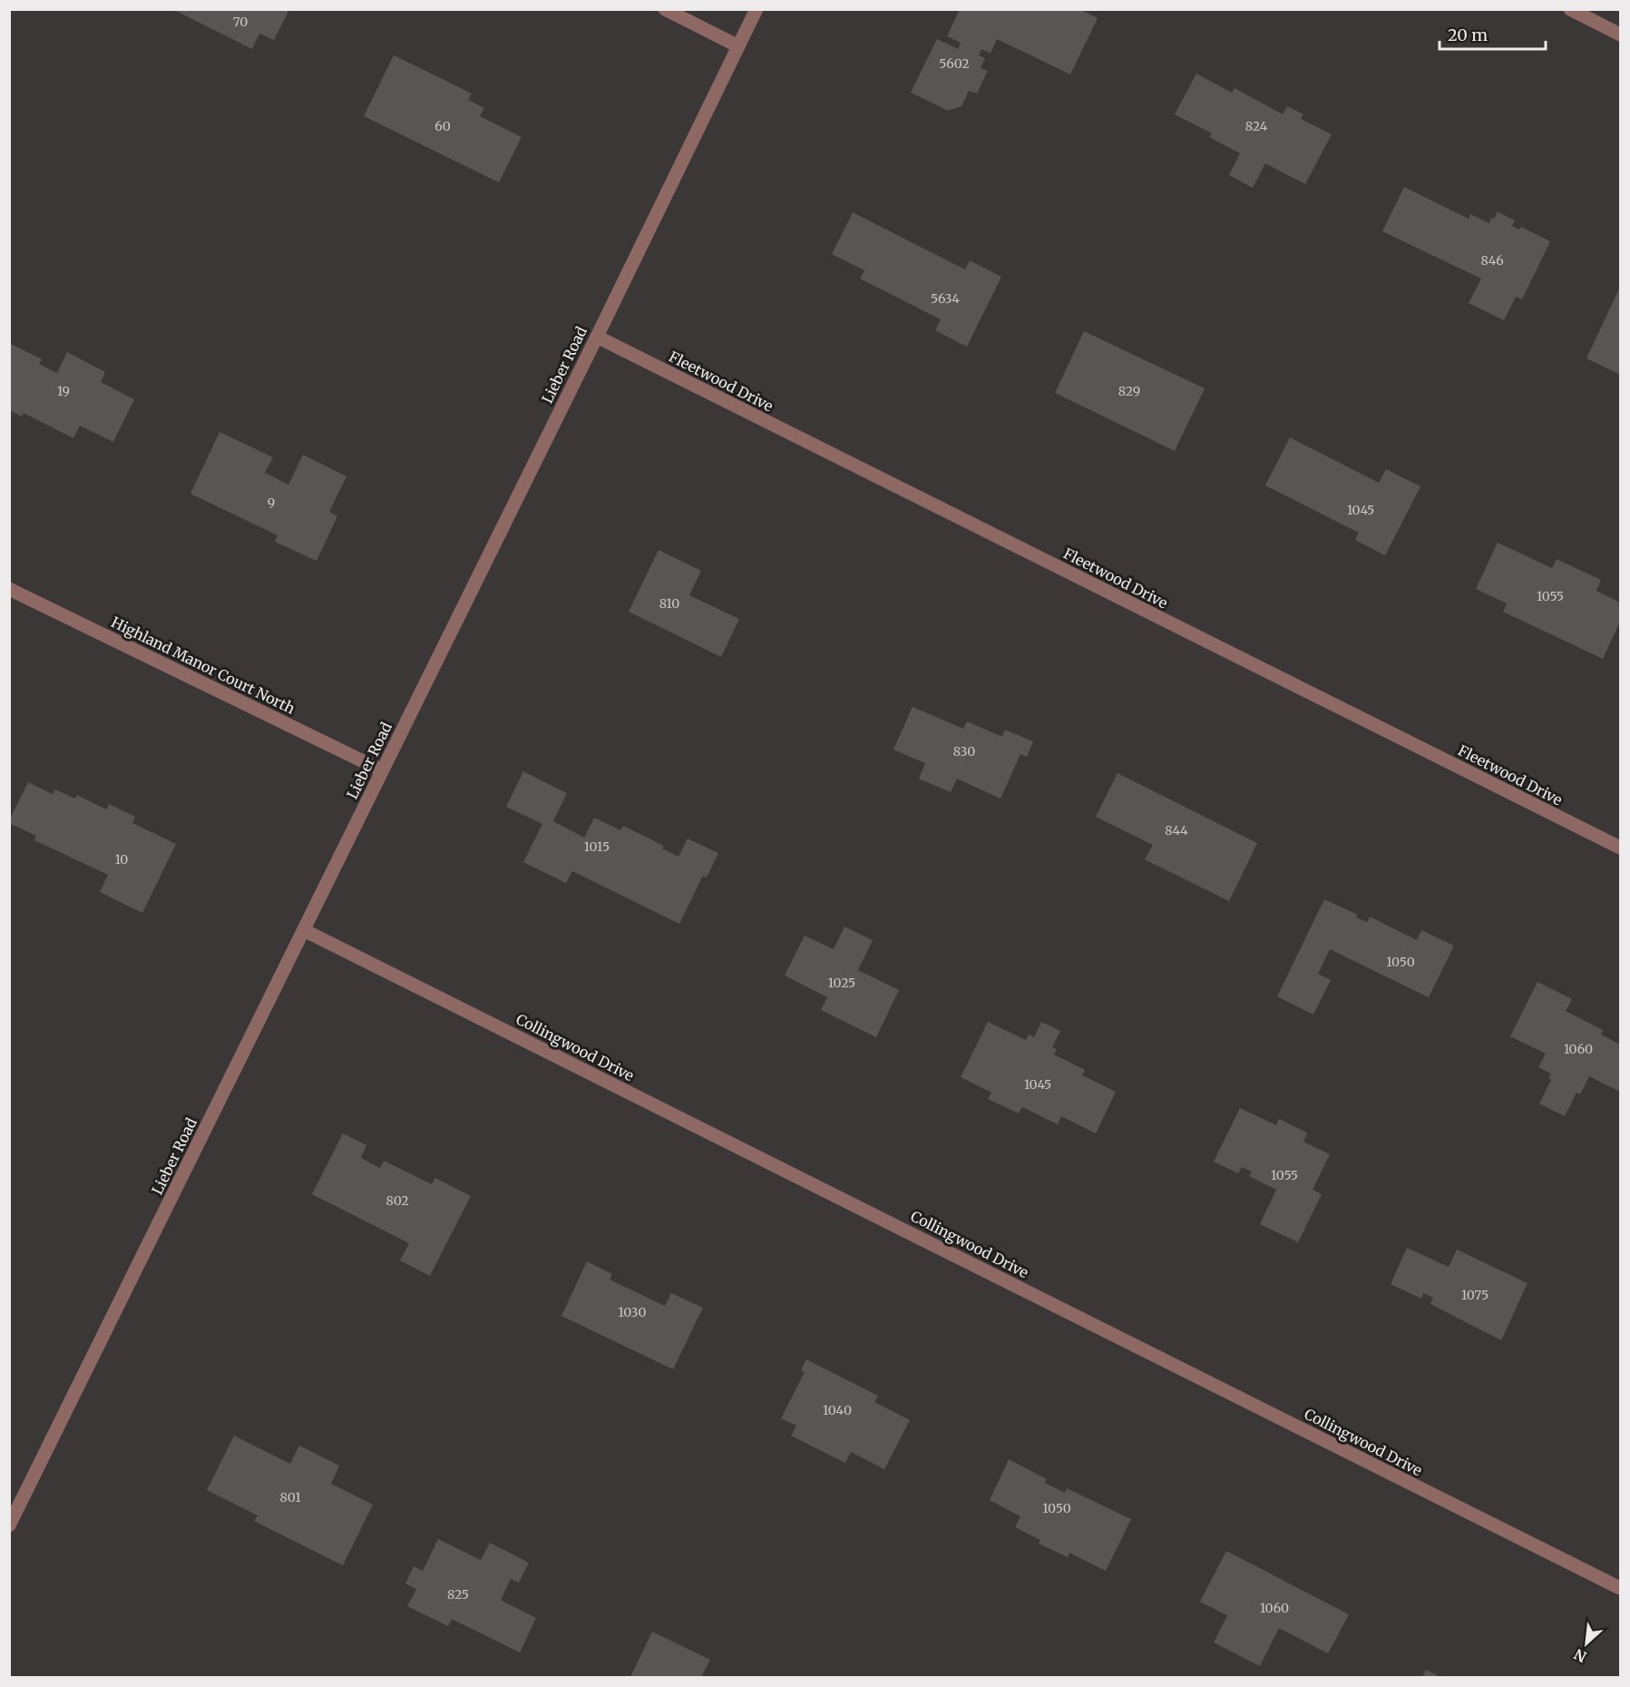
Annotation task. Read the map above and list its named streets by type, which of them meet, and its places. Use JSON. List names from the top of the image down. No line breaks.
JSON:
{"streets":{"street":["Lieber Road","Fleetwood Drive","Highland Manor Court North","Collingwood Drive"]},"crossings":[["Lieber Road","Fleetwood Drive"],["Lieber Road","Highland Manor Court North"],["Lieber Road","Collingwood Drive"]],"house_numbers":["70","5602","60","824","846","5634","19","829","9","1045","1055","810","830","844","1015","10","1050","1025","1060","1045","1055","802","1075","1030","1040","801","1050","825","1060"],"scale_bar":"20 m","north":"bottom left"}
